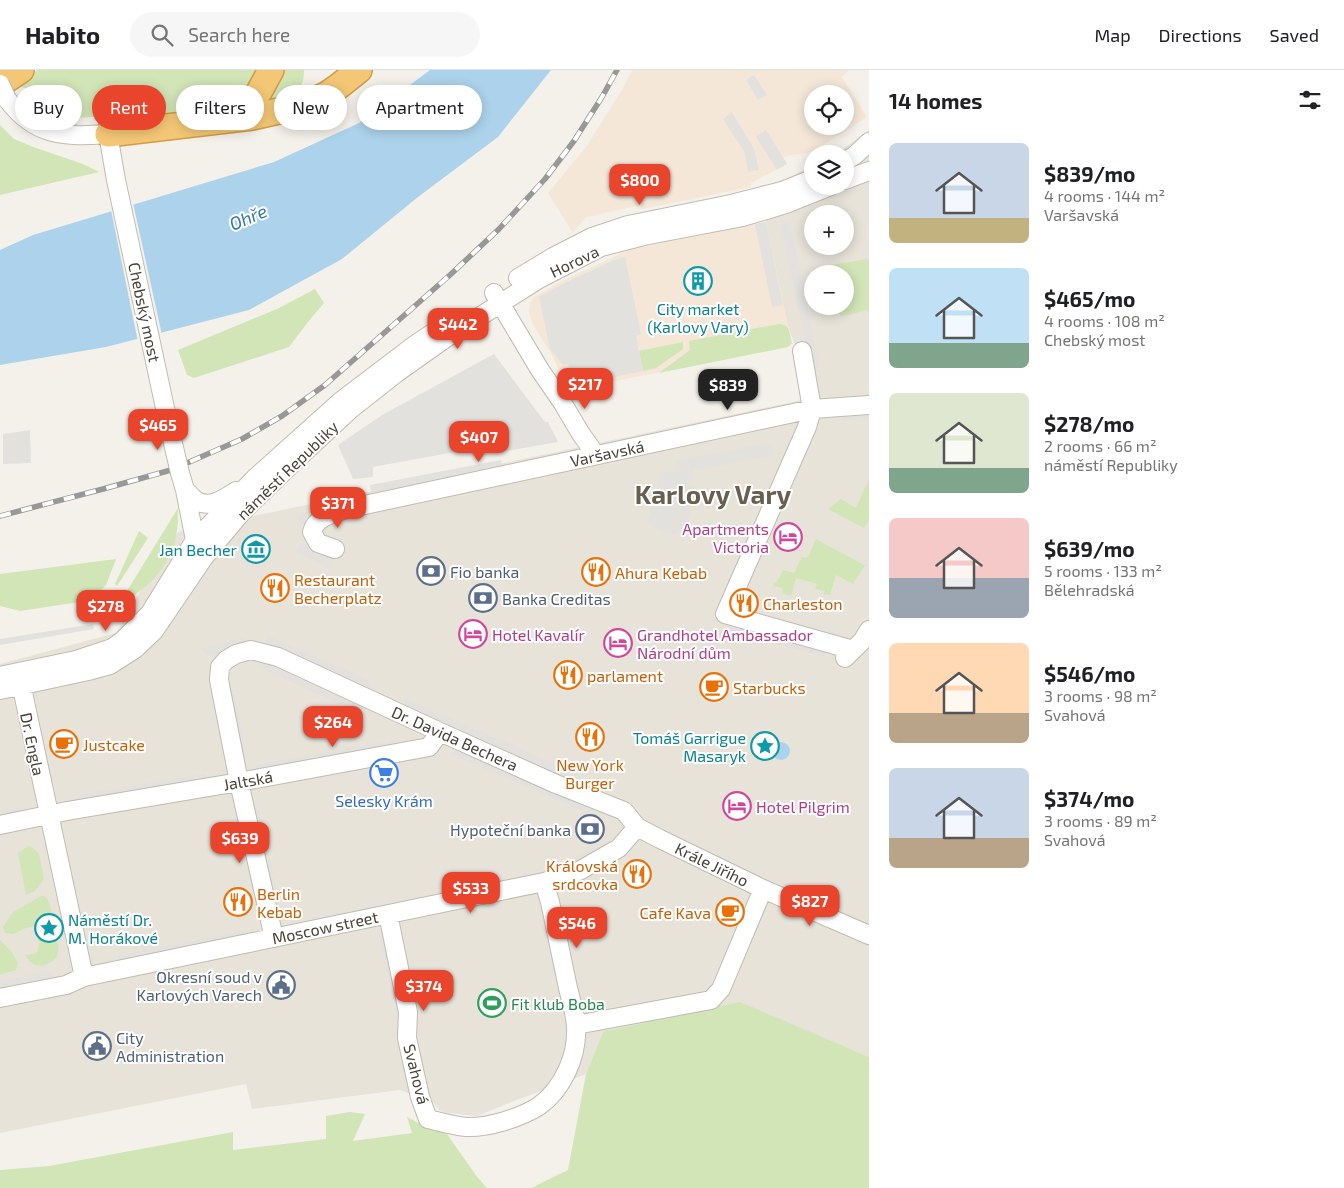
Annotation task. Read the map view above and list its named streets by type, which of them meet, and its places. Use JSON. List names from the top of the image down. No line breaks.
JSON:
{"streets":{"street":["Horova","Chebský most","Varšavská","náměstí Republiky","Dr. Davida Bechera","Dr. Engla","Jaltská","Krále Jiřího","Moscow street","Svahová"]},"crossings":[["Horova","náměstí Republiky"],["Chebský most","náměstí Republiky"],["náměstí Republiky","Dr. Engla"],["Dr. Davida Bechera","Jaltská"],["Dr. Davida Bechera","Krále Jiřího"],["Dr. Davida Bechera","Moscow street"],["Dr. Engla","Jaltská"],["Krále Jiřího","Moscow street"],["Moscow street","Svahová"]],"districts":["Karlovy Vary"],"water":["Ohře"],"places":{"building":["City market (Karlovy Vary)"],"hotel":["Apartments Victoria","Hotel Kavalír","Grandhotel Ambassador Národní dům","Hotel Pilgrim"],"museum":["Jan Becher"],"bank":["Fio banka","Banka Creditas","Hypoteční banka"],"restaurant":["Ahura Kebab","Restaurant Becherplatz","Charleston","parlament","New York Burger","Královská srdcovka","Berlin Kebab"],"cafe":["Starbucks","Justcake","Cafe Kava"],"place":["Tomáš Garrigue Masaryk","Náměstí Dr. M. Horákové"],"supermarket":["Selesky Krám"],"public building":["Okresní soud v Karlových Varech","City Administration"],"sports":["Fit klub Boba"]},"page":{"header":"Habito","search":"Search here","nav":["Map","Directions","Saved"],"heading":"14 homes","map_buttons":["+","−"],"chip":["Buy","Rent","Filters","New","Apartment"],"list":[{"name":"$839/mo","note":"4 rooms · 144 m² · Varšavská"},{"name":"$465/mo","note":"4 rooms · 108 m² · Chebský most"},{"name":"$278/mo","note":"2 rooms · 66 m² · náměstí Republiky"},{"name":"$639/mo","note":"5 rooms · 133 m² · Bělehradská"},{"name":"$546/mo","note":"3 rooms · 98 m² · Svahová"},{"name":"$374/mo","note":"3 rooms · 89 m² · Svahová"}],"price":["$800","$442","$217","$839","$465","$407","$371","$278","$264","$639","$533","$827","$546","$374"]}}
